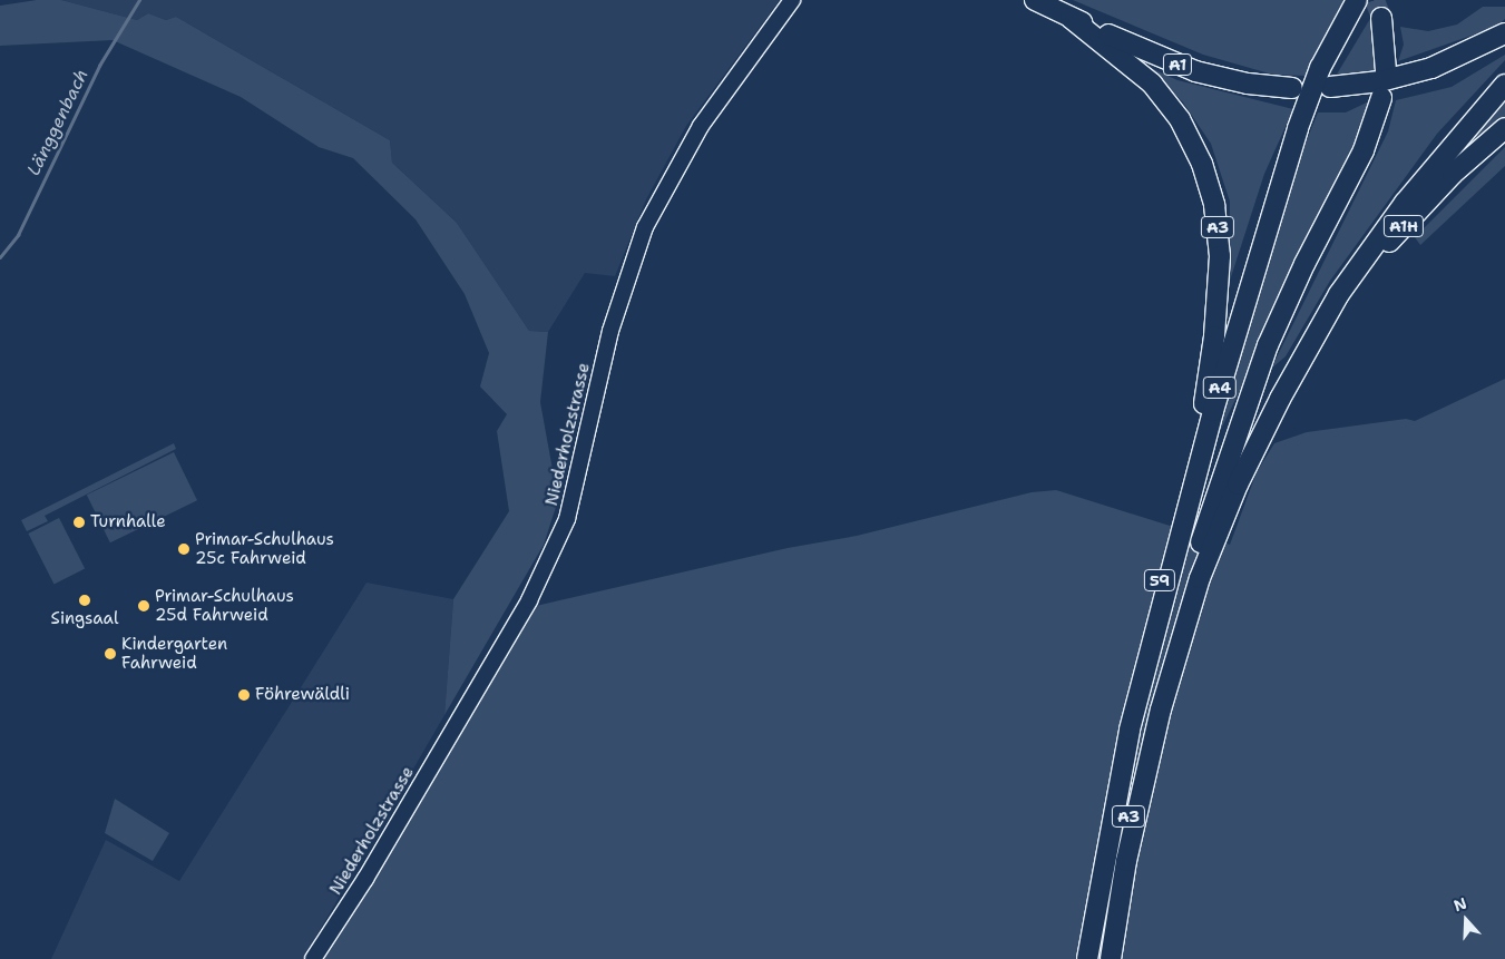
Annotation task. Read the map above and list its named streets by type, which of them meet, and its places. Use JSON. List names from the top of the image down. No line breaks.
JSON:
{"streets":{"highway":["A1","A1H","A3","A4","59"],"main road":["Niederholzstrasse"]},"crossings":[["A1","A3"],["A3","A4"],["A3","59"],["A4","59"]],"water":["Länggenbach"],"places":["Turnhalle","Primar-Schulhaus 25c Fahrweid","Singsaal","Primar-Schulhaus 25d Fahrweid","Kindergarten Fahrweid","Föhrewäldli"],"north":"top"}
